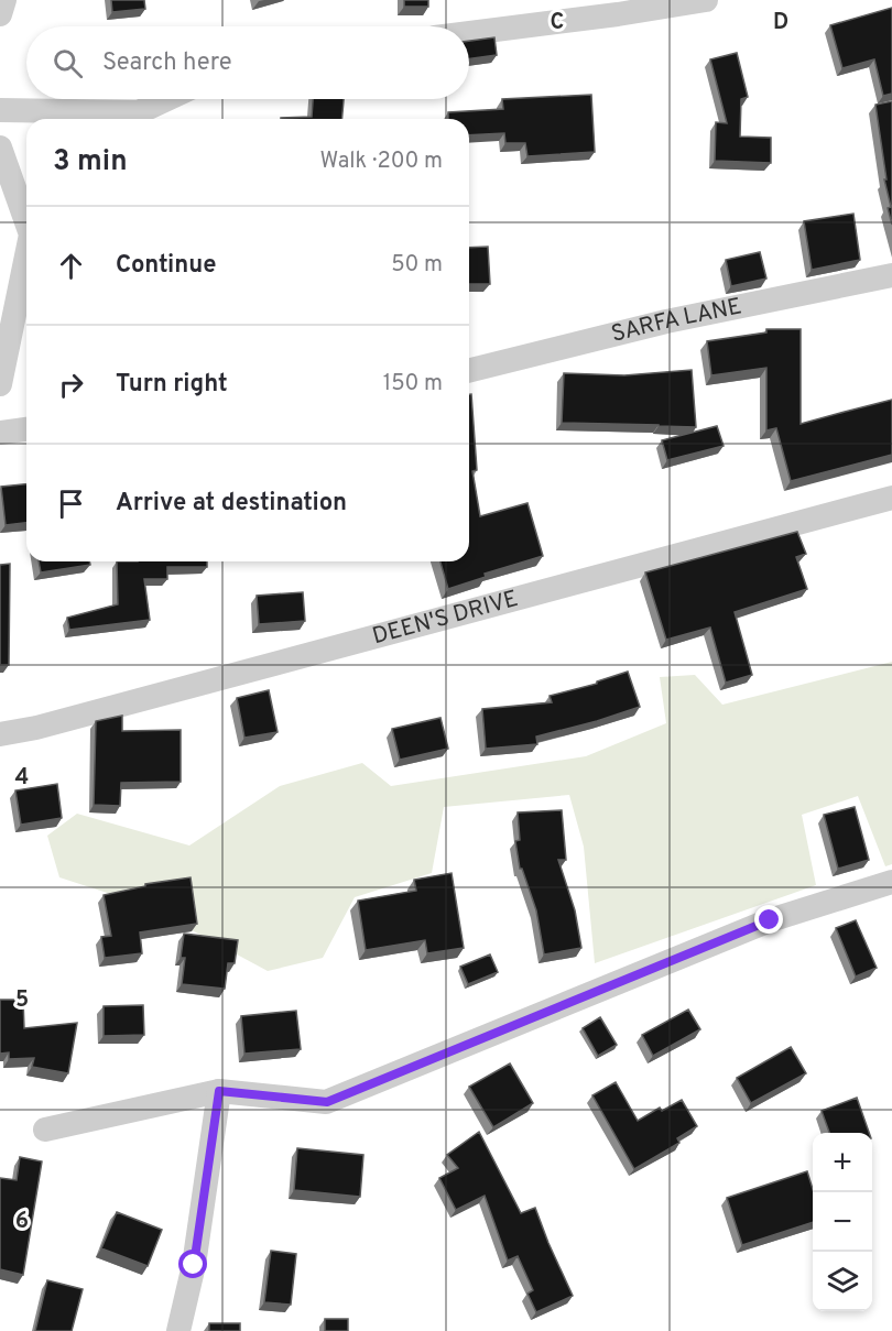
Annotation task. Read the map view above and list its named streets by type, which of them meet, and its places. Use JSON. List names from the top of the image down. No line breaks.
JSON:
{"streets":{"street":["SARFA LANE","DEEN'S DRIVE"]},"page":{"search":"Search here","heading":["3 min","Walk · 200 m"],"list":[["Continue","50 m"],["Turn right","150 m"],"Arrive at destination"],"map_buttons":["+","−"]},"grid":{"columns":["C","D"],"rows":["4","5","6"]}}
